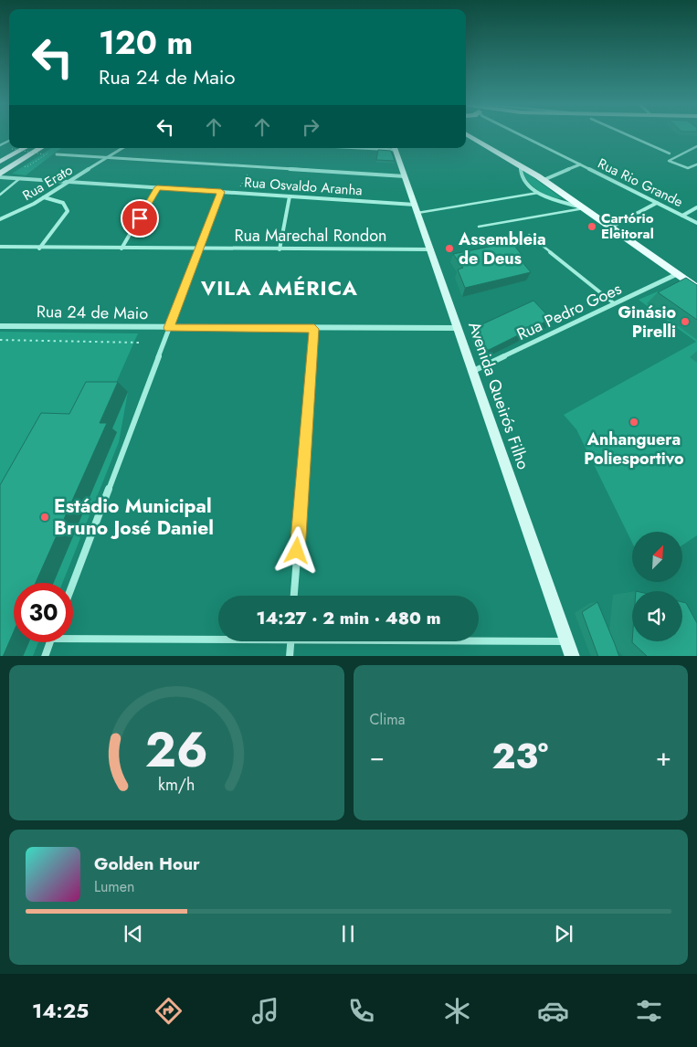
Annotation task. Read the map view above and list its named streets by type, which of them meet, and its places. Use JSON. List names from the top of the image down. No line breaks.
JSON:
{"streets":{"main road":["Avenida Queirós Filho"],"street":["Rua Erato","Rua Rio Grande","Rua Osvaldo Aranha","Rua Marechal Rondon","Rua Pedro Goes","Rua 24 de Maio"]},"crossings":[["Rua Erato","Rua Osvaldo Aranha"],["Rua Osvaldo Aranha","Avenida Queirós Filho"],["Rua Marechal Rondon","Avenida Queirós Filho"],["Rua Pedro Goes","Avenida Queirós Filho"],["Rua 24 de Maio","Avenida Queirós Filho"]],"districts":["VILA AMÉRICA"],"places":["Cartório Eleitoral","Assembleia de Deus","Ginásio Pirelli","Anhanguera Poliesportivo","Estádio Municipal Bruno José Daniel"],"north":"top right","page":{"turn":["120 m","Rua 24 de Maio"],"limit":"30","trip":"14:27 · 2 min · 480 m","tile":"Clima","heat":["−","23°","+"],"song":["Golden Hour","Lumen"],"tabs":"14:25","gauge":["26","km/h"]}}
